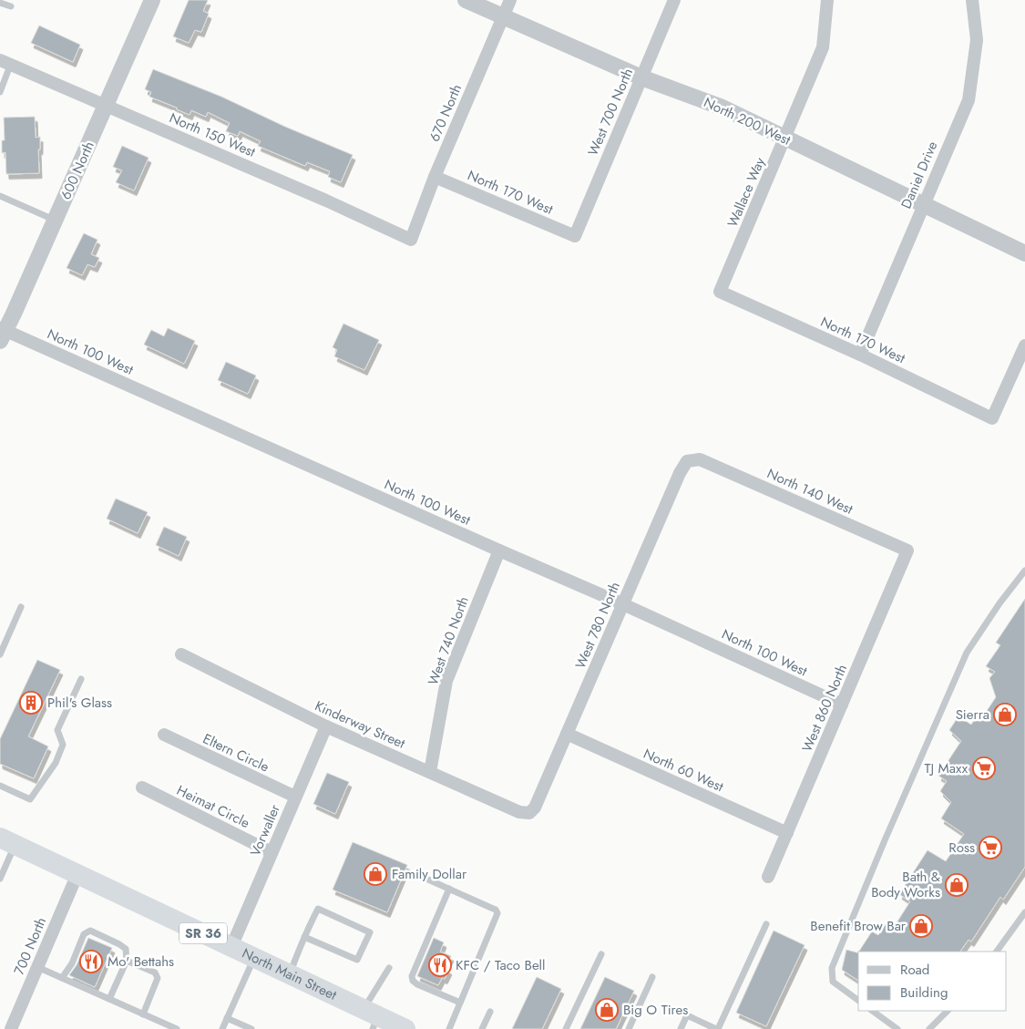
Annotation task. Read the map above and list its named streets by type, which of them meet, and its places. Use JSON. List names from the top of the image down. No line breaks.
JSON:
{"streets":{"highway":["SR 36","North Main Street"],"street":["West 700 North","670 North","North 200 West","North 150 West","600 North","Daniel Drive","North 170 West","Wallace Way","North 100 West","North 140 West","West 780 North","West 740 North","West 860 North","Kinderway Street","Eltern Circle","North 60 West","Heimat Circle","Vorwaller","700 North"]},"crossings":[["West 700 North","North 200 West"],["West 700 North","North 170 West"],["670 North","North 200 West"],["670 North","North 150 West"],["670 North","North 170 West"],["North 200 West","Daniel Drive"],["North 200 West","Wallace Way"],["North 150 West","600 North"],["600 North","North 100 West"],["Daniel Drive","North 170 West"],["North 170 West","Wallace Way"],["North 100 West","West 780 North"],["North 100 West","West 740 North"],["North 100 West","West 860 North"],["North 140 West","West 780 North"],["North 140 West","West 860 North"],["West 780 North","Kinderway Street"],["West 780 North","North 60 West"],["West 740 North","Kinderway Street"],["West 860 North","North 60 West"],["Kinderway Street","Vorwaller"],["Eltern Circle","Vorwaller"],["Heimat Circle","Vorwaller"],["Vorwaller","North Main Street"],["700 North","North Main Street"]],"places":{"building":["Phil's Glass"],"shop":["Sierra","Family Dollar","Bath & Body Works","Benefit Brow Bar","Big O Tires"],"supermarket":["TJ Maxx","Ross"],"restaurant":["Mo' Bettahs","KFC / Taco Bell"]},"legend":["Road","Building"]}
